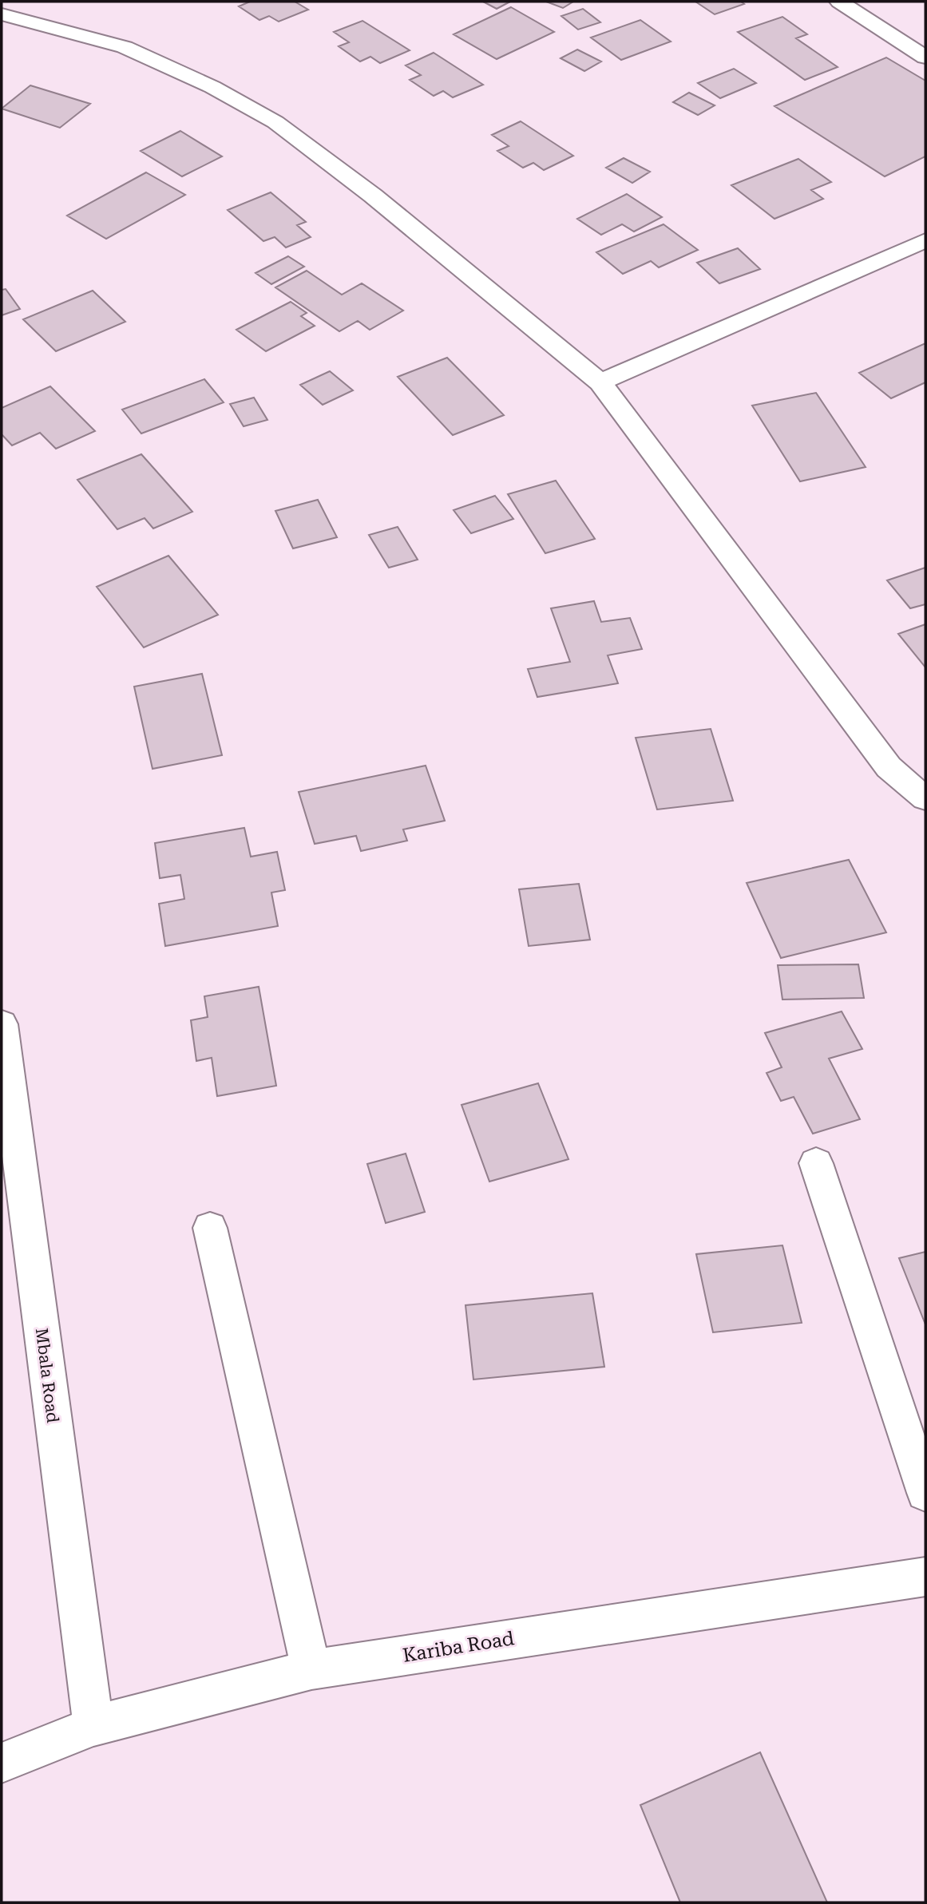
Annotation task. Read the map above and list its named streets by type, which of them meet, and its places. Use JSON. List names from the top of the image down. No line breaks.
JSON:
{"streets":{"street":["Mbala Road","Kariba Road"]},"crossings":[["Mbala Road","Kariba Road"]]}
